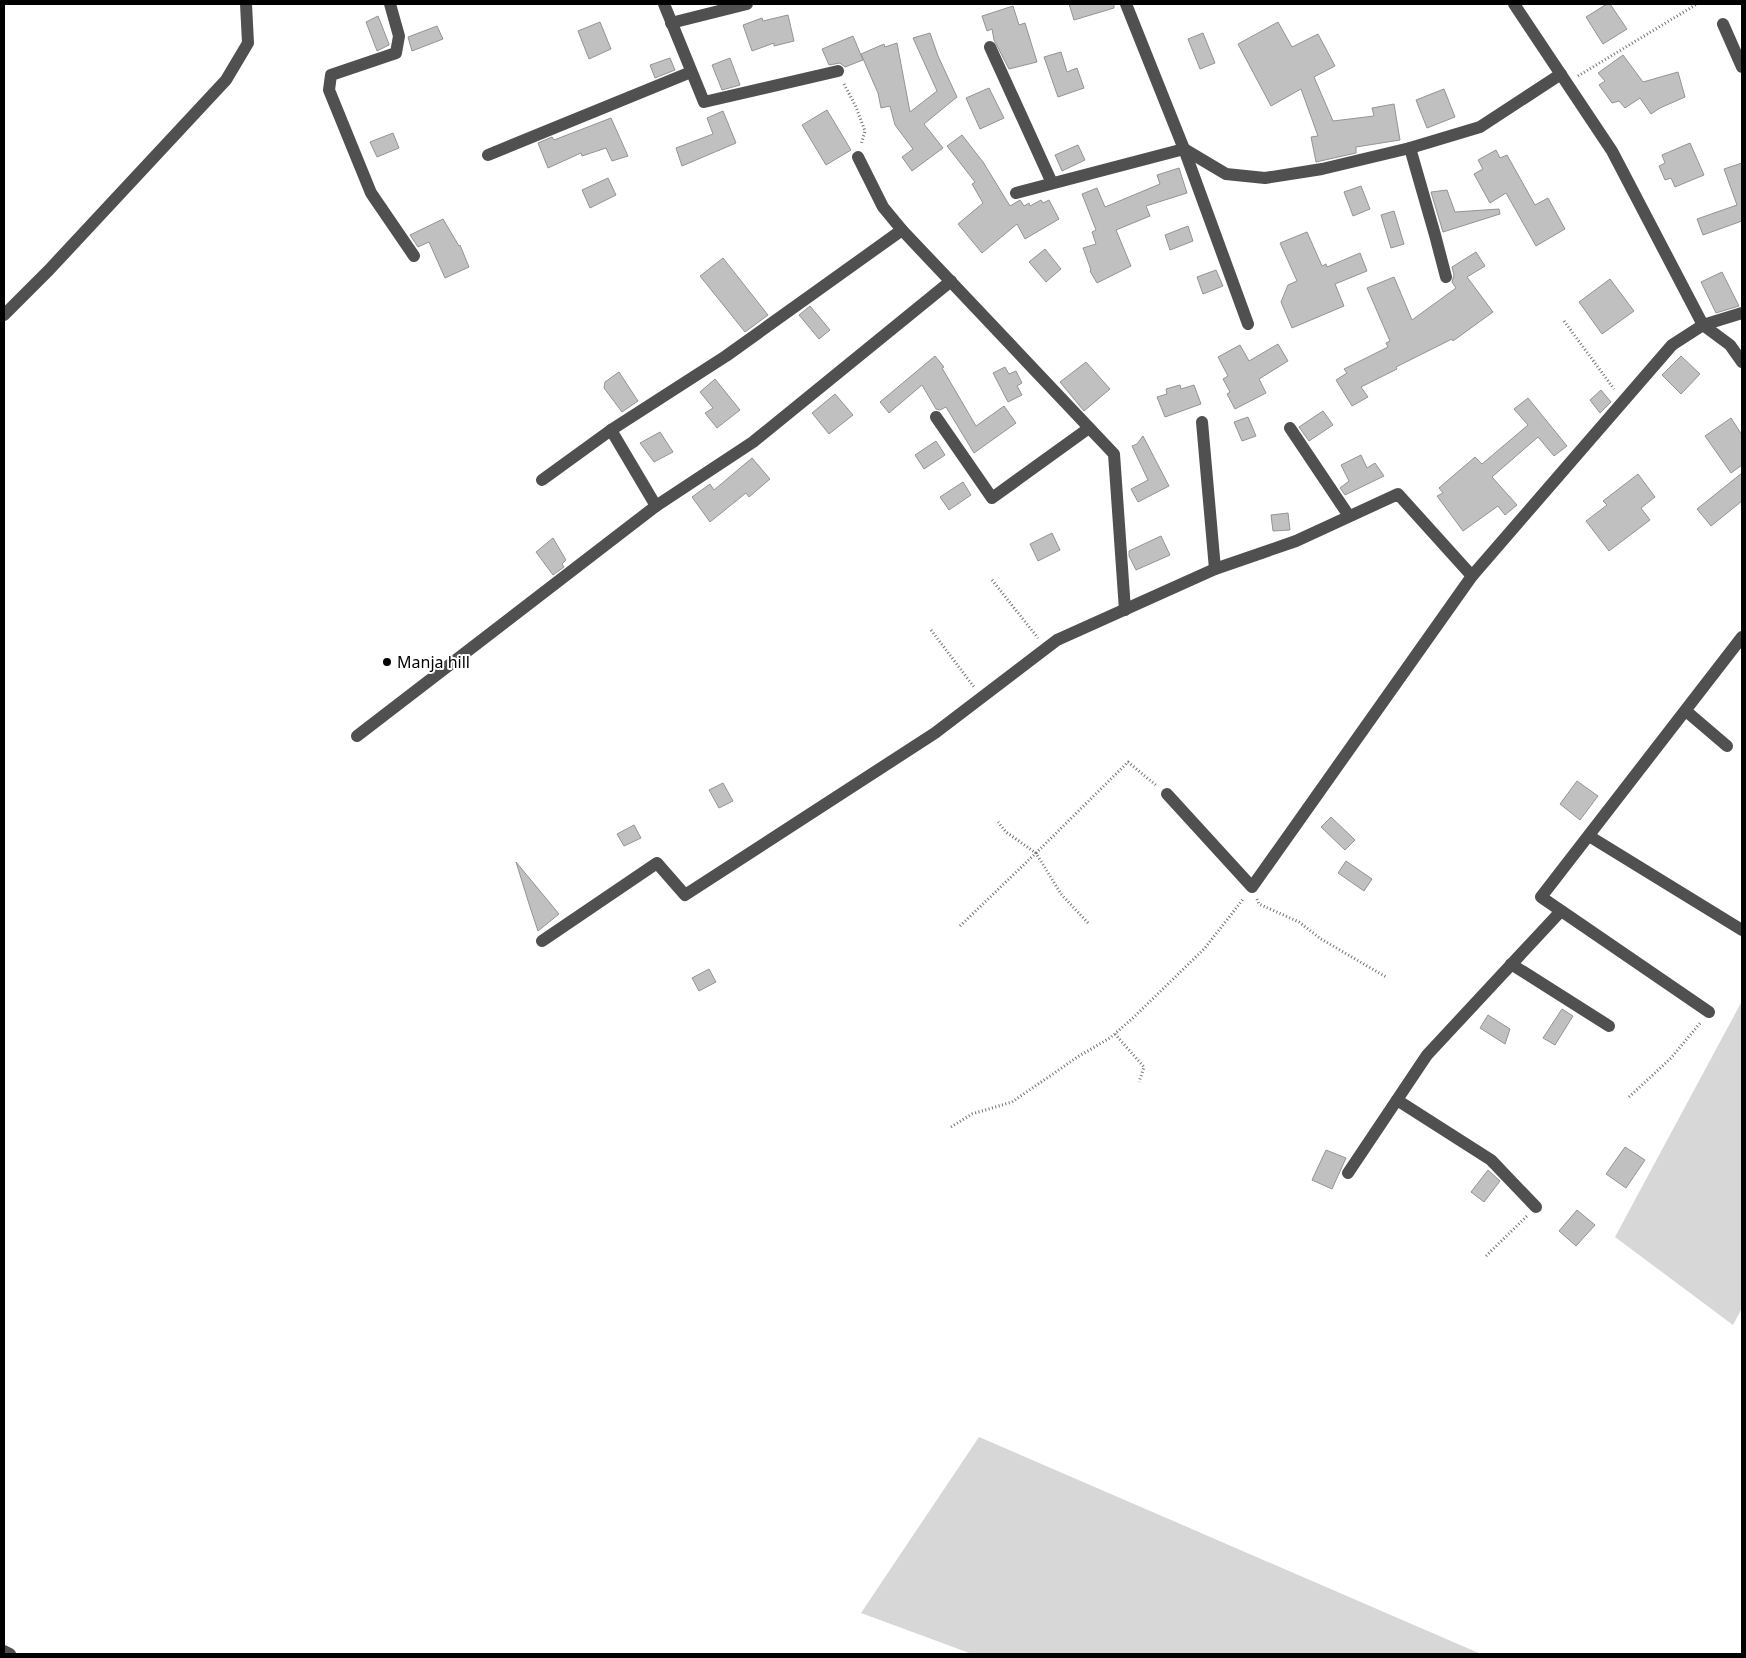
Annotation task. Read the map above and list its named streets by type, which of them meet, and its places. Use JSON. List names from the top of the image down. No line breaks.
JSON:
{"places":["Manja hill"]}
